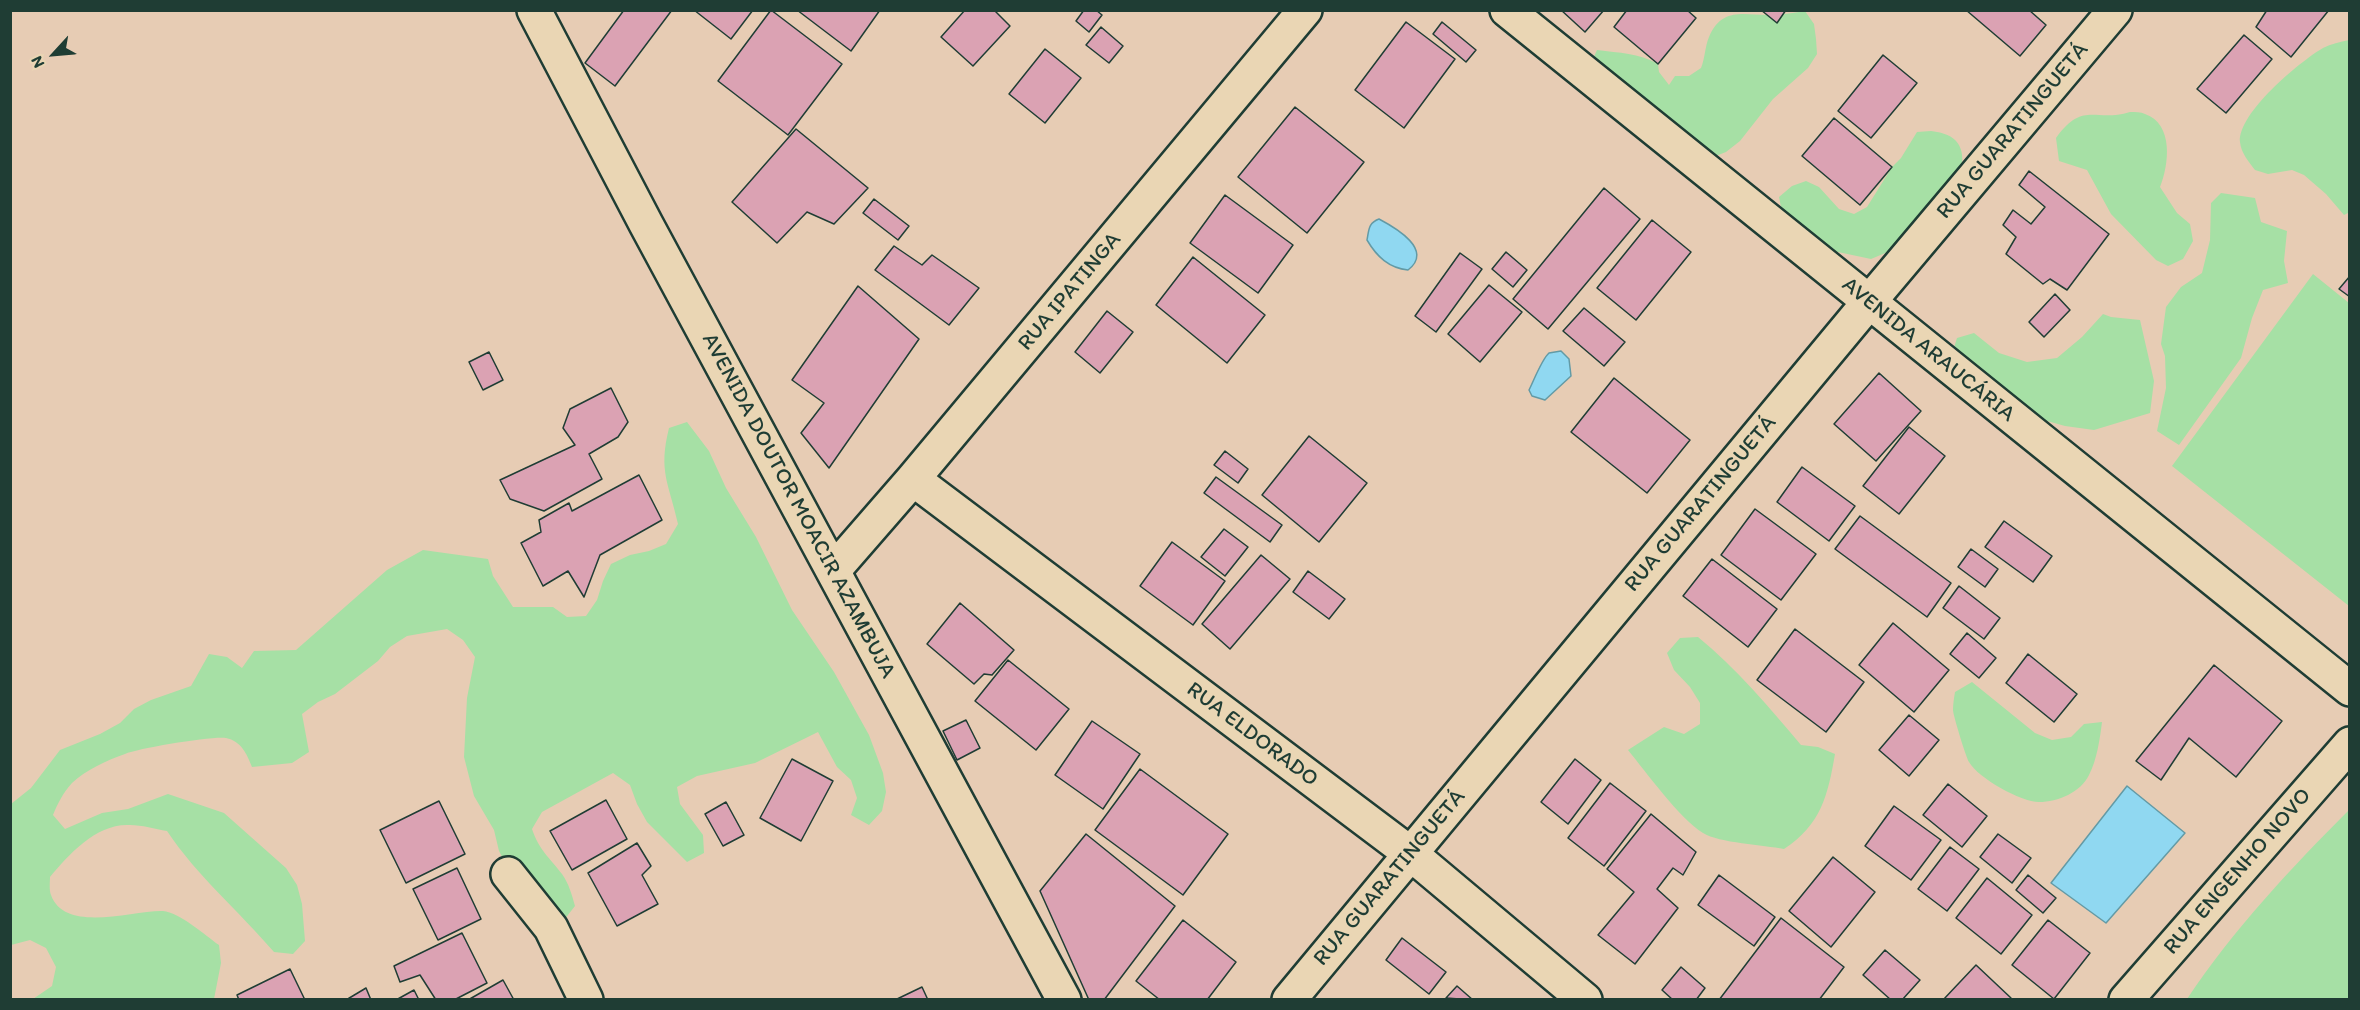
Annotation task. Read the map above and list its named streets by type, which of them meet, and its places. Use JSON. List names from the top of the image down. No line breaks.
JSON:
{"streets":{"street":["RUA GUARATINGUETÁ","RUA IPATINGA","AVENIDA ARAUCÁRIA","AVENIDA DOUTOR MOACIR AZAMBUJA","RUA ELDORADO","RUA ENGENHO NOVO"]},"crossings":[["RUA GUARATINGUETÁ","AVENIDA ARAUCÁRIA"],["RUA GUARATINGUETÁ","RUA ELDORADO"],["RUA IPATINGA","AVENIDA DOUTOR MOACIR AZAMBUJA"],["RUA IPATINGA","RUA ELDORADO"]],"north":"bottom left"}
